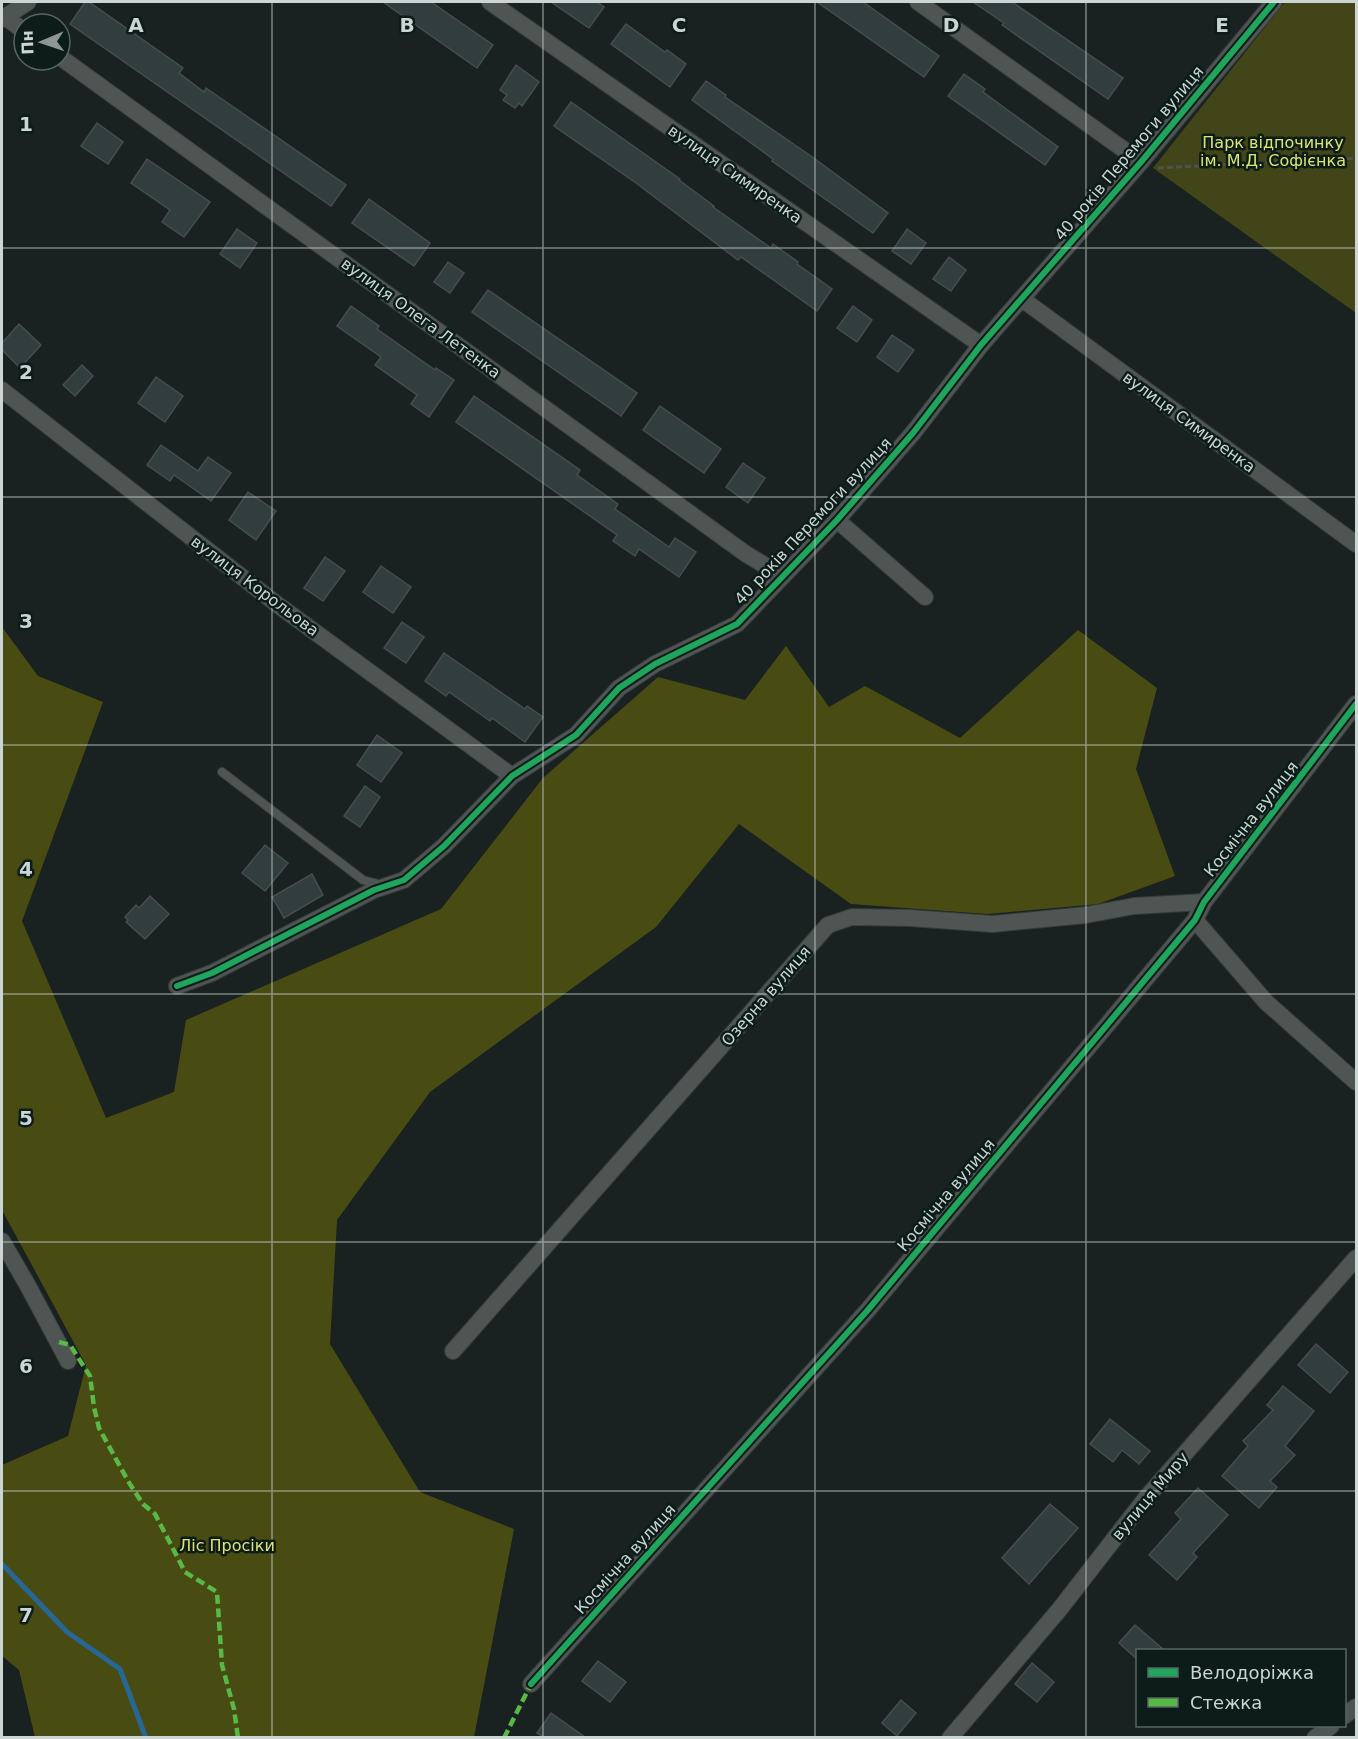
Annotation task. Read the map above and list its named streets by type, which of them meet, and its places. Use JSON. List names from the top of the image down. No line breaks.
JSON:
{"streets":{"street":["40 років Перемоги вулиця","вулиця Симиренка","вулиця Олега Летенка","вулиця Корольова","Космічна вулиця","Озерна вулиця","вулиця Миру"]},"crossings":[["40 років Перемоги вулиця","вулиця Симиренка"],["40 років Перемоги вулиця","вулиця Олега Летенка"],["40 років Перемоги вулиця","вулиця Корольова"],["Космічна вулиця","Озерна вулиця"]],"parks":["Парк відпочинку ім. М.Д. Софієнка","Ліс Просіки"],"legend":["Велодоріжка","Стежка"],"north":"left","grid":{"columns":["A","B","C","D","E"],"rows":["1","2","3","4","5","6","7"]}}
